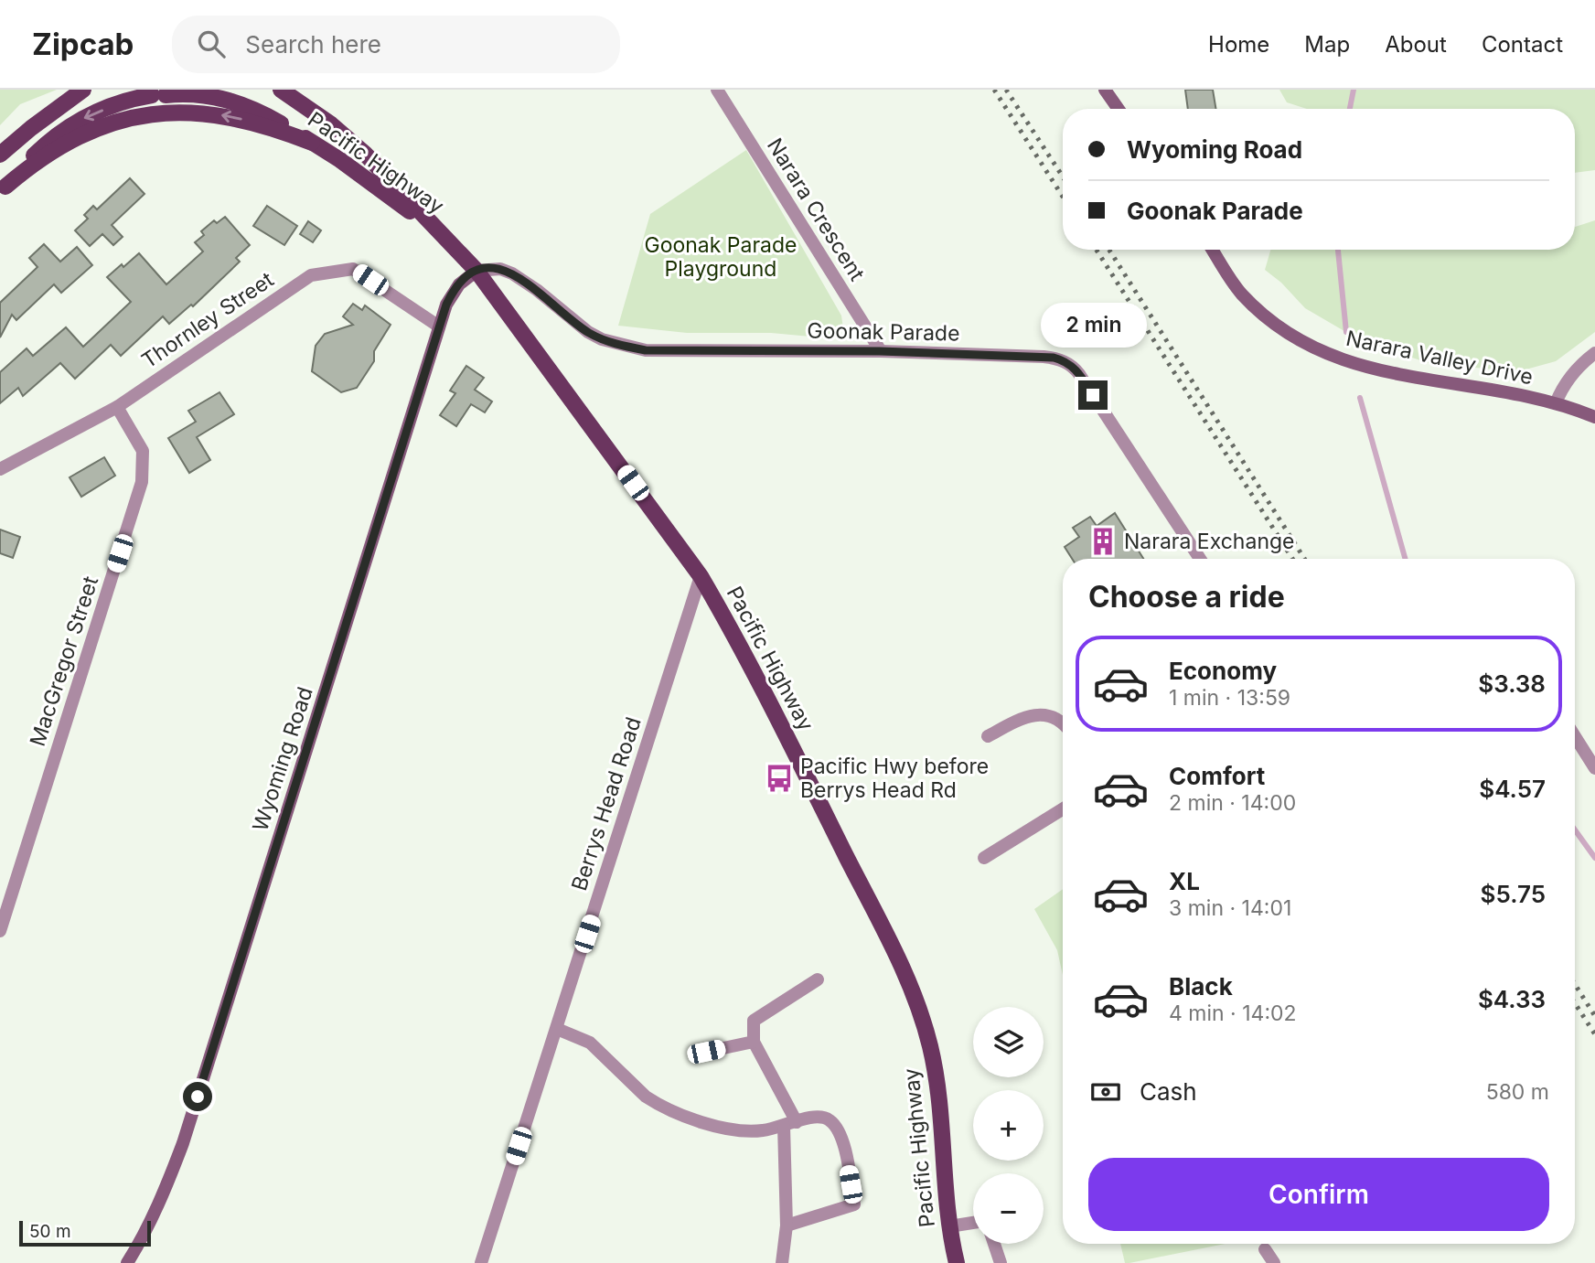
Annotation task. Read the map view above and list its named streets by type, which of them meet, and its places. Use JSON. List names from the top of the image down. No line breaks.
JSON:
{"streets":{"main road":["Pacific Highway"],"street":["Narara Crescent","Thornley Street","Goonak Parade","Narara Valley Drive","MacGregor Street","Wyoming Road","Berrys Head Road"]},"crossings":[["Pacific Highway","Goonak Parade"],["Pacific Highway","Wyoming Road"],["Pacific Highway","Berrys Head Road"],["Narara Crescent","Goonak Parade"],["Thornley Street","MacGregor Street"],["Thornley Street","Wyoming Road"],["Goonak Parade","Wyoming Road"]],"parks":["Goonak Parade Playground"],"places":{"building":["Narara Exchange"],"bus stop":["Pacific Hwy before Berrys Head Rd"]},"scale_bar":"50 m","page":{"header":"Zipcab","search":"Search here","nav":["Home","Map","About","Contact"],"banner":["Wyoming Road","Goonak Parade"],"bubble":"2 min","heading":"Choose a ride","list":[{"name":"Economy","note":"1 min · 13:59","value":"$3.38"},{"name":"Comfort","note":"2 min · 14:00","value":"$4.57"},{"name":"XL","note":"3 min · 14:01","value":"$5.75"},{"name":"Black","note":"4 min · 14:02","value":"$4.33"}],"map_buttons":["+","−"],"pay":["Cash","580 m"],"buttons":"Confirm","scale":"50 m"}}
